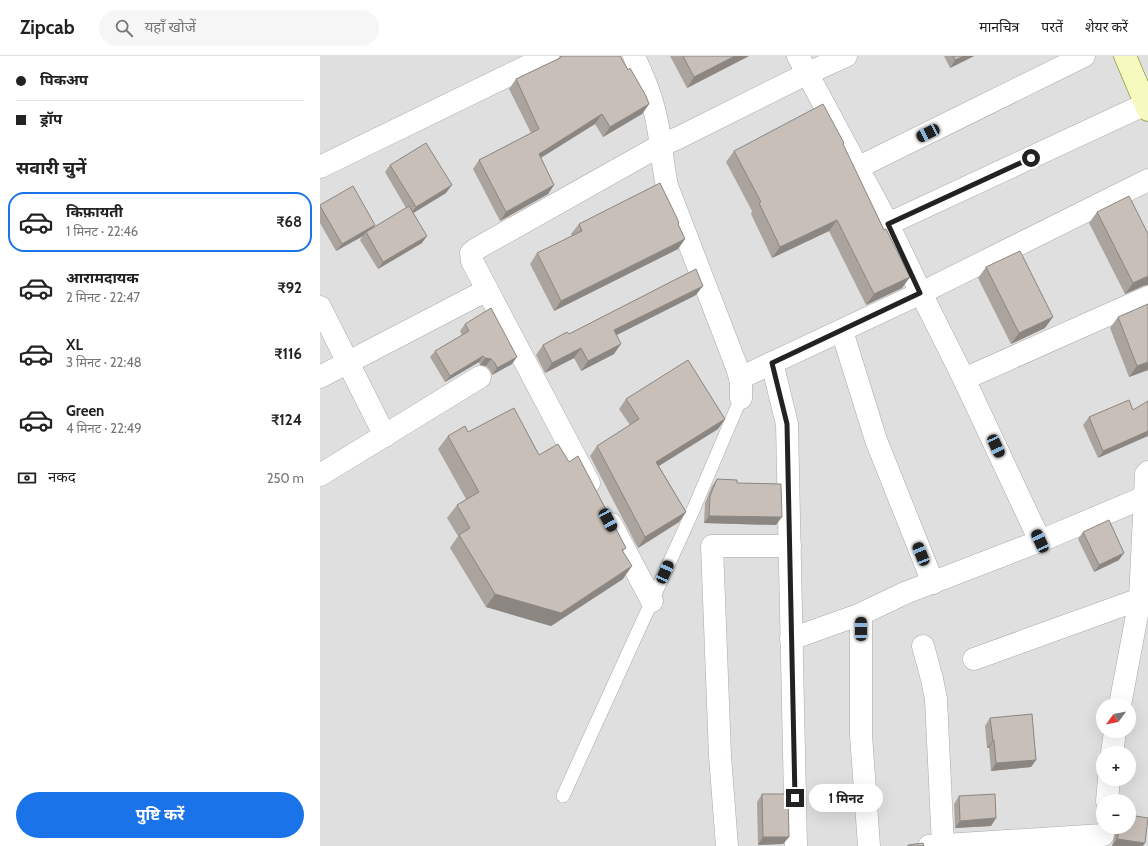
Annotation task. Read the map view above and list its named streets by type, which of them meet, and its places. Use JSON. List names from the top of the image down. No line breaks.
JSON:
{"north":"bottom left","page":{"header":"Zipcab","search":"यहाँ खोजें","nav":["मानचित्र","परतें","शेयर करें"],"banner":["पिकअप","ड्रॉप"],"heading":"सवारी चुनें","list":[{"name":"किफ़ायती","note":"1 मिनट · 22:46","value":"₹68"},{"name":"आरामदायक","note":"2 मिनट · 22:47","value":"₹92"},{"name":"XL","note":"3 मिनट · 22:48","value":"₹116"},{"name":"Green","note":"4 मिनट · 22:49","value":"₹124"}],"pay":["नकद","250 m"],"map_buttons":["+","−"],"buttons":"पुष्टि करें","bubble":"1 मिनट"}}
